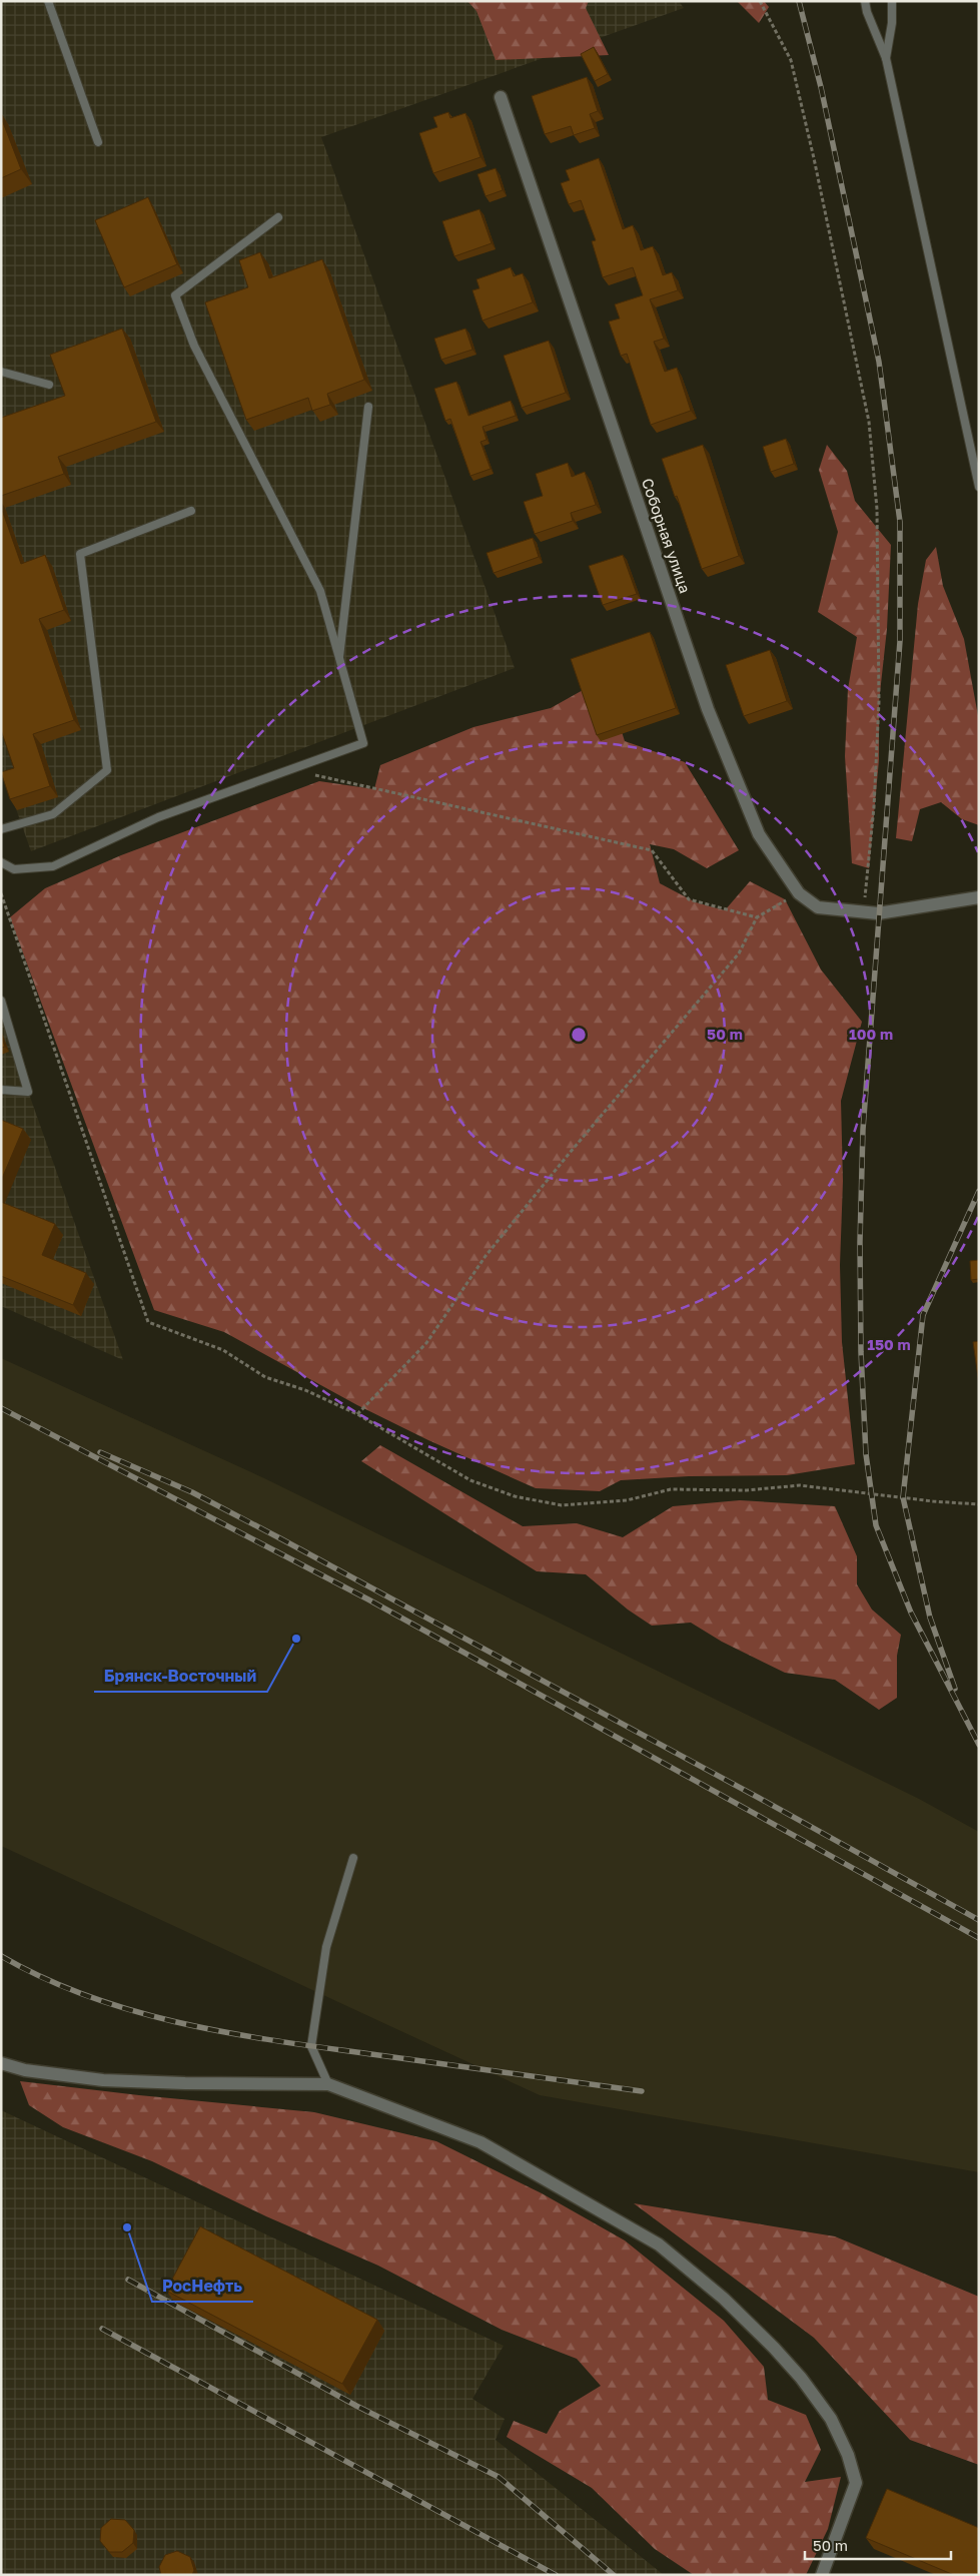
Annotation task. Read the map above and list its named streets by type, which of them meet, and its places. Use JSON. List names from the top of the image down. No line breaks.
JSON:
{"streets":{"street":["Соборная улица"]},"places":["Брянск-Восточный","РосНефть"],"scale_bar":"50 m","rings":["50 m","100 m","150 m"]}
